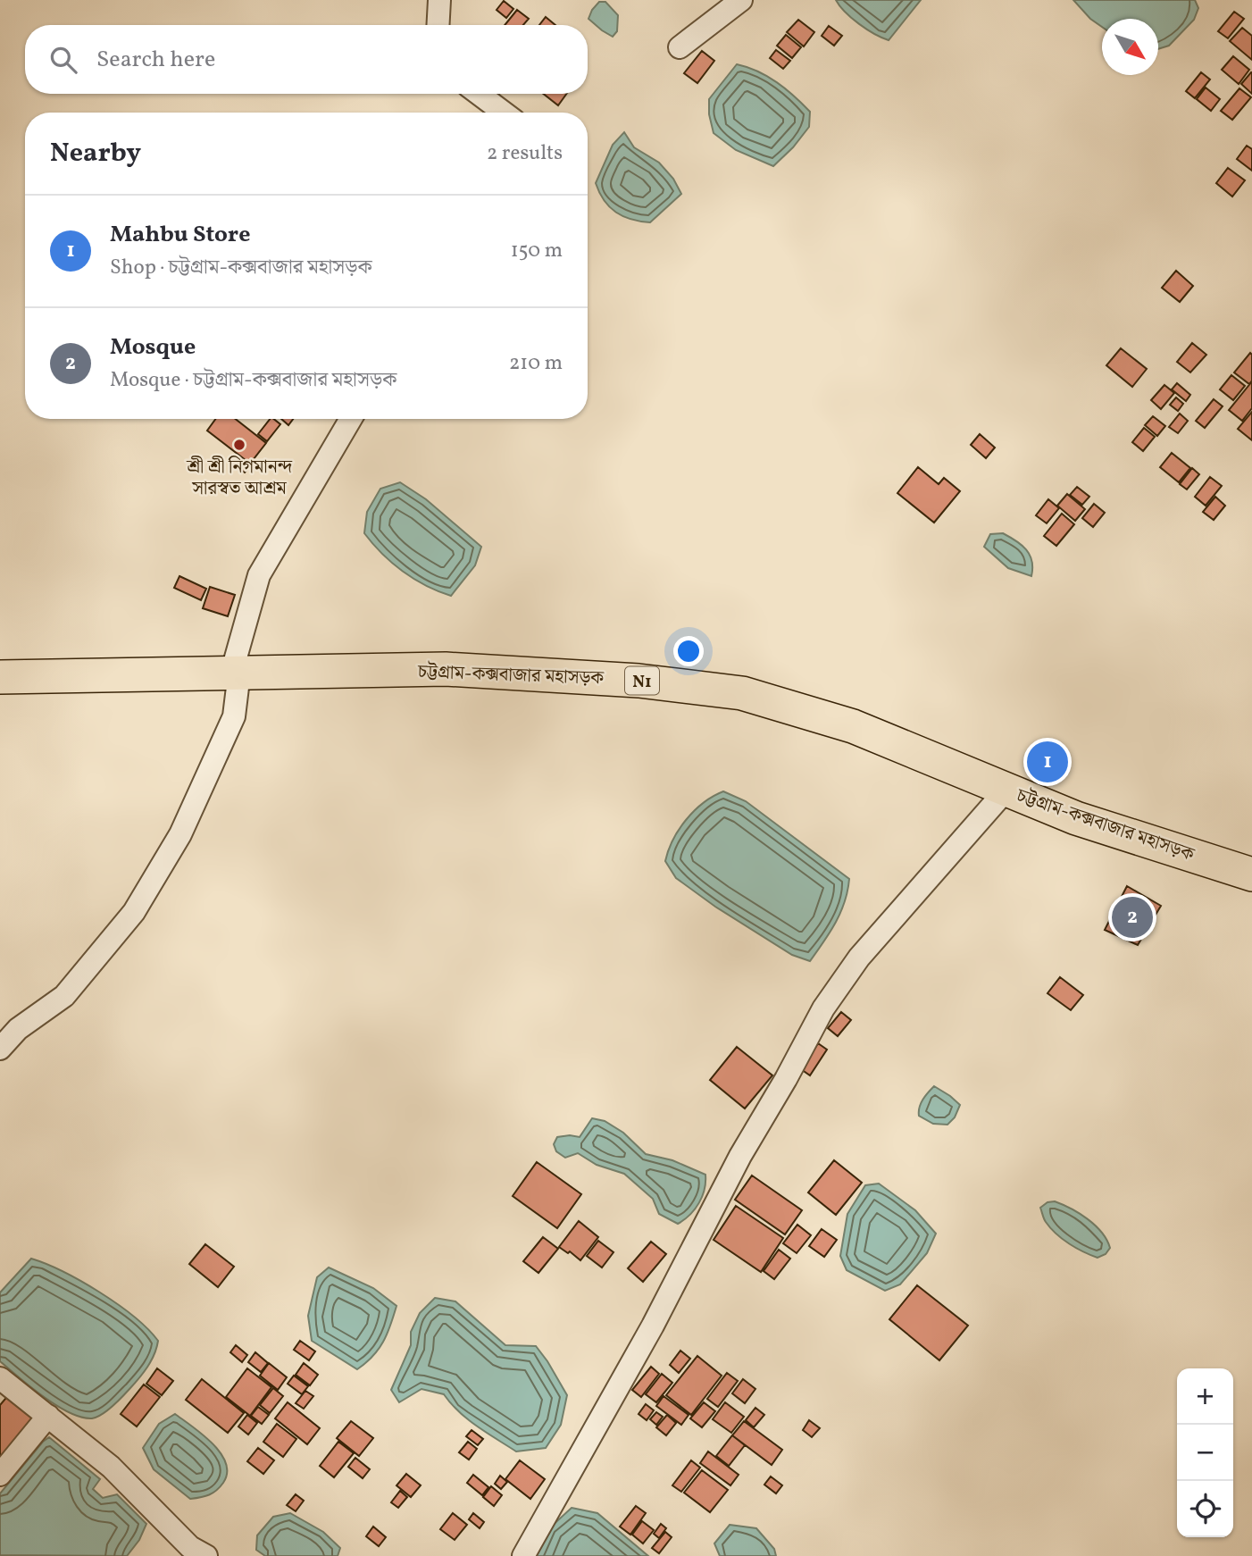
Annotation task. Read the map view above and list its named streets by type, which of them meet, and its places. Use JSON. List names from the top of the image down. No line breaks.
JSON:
{"streets":{"highway":["চট্টগ্রাম-কক্সবাজার মহাসড়ক","N1"]},"places":["শ্রী শ্রী নিগমানন্দ সারস্বত আশ্রম"],"north":"bottom right","page":{"search":"Search here","heading":["Nearby","2 results"],"list":[{"mark":"1","name":"Mahbu Store","note":"Shop · চট্টগ্রাম-কক্সবাজার মহাসড়ক","value":"150 m"},{"mark":"2","name":"Mosque","note":"Mosque · চট্টগ্রাম-কক্সবাজার মহাসড়ক","value":"210 m"}],"pins":["1","2"],"map_buttons":["+","−"]}}
